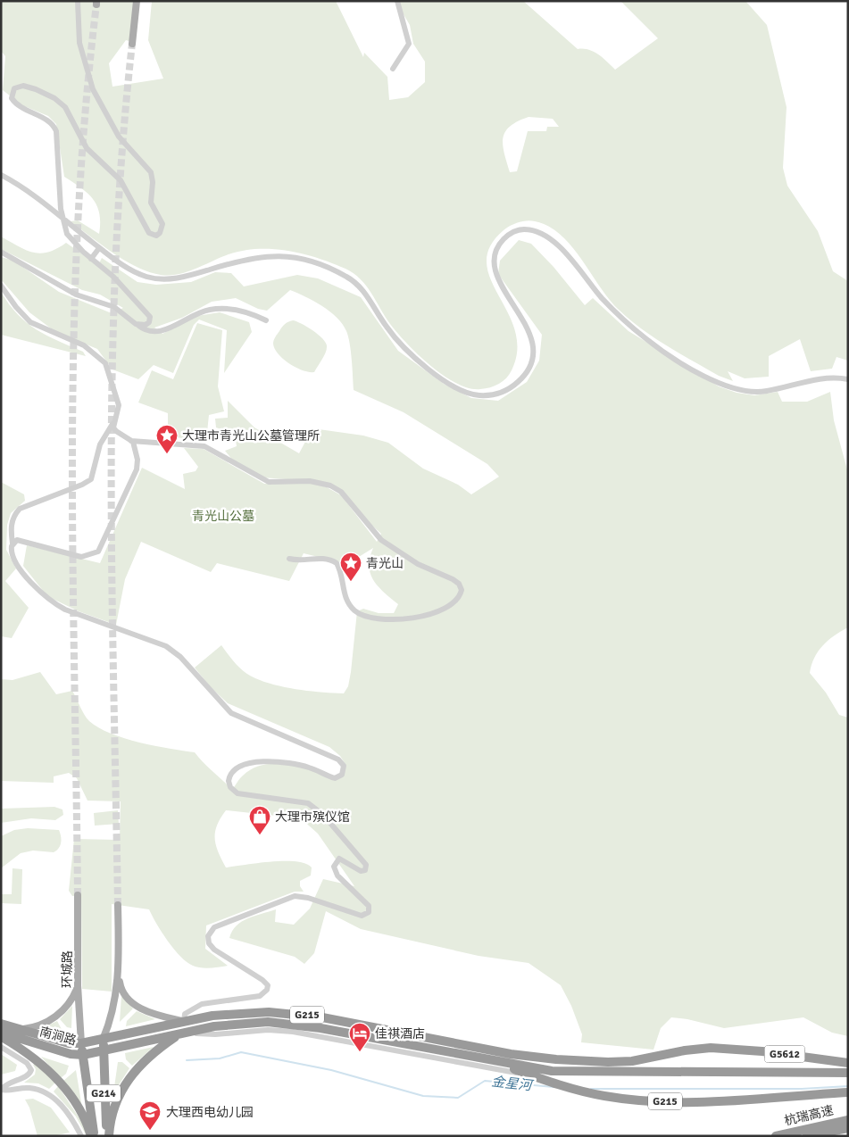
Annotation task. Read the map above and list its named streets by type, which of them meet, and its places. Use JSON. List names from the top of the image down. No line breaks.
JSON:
{"streets":{"highway":["G215","南涧路","G5612","G214","杭瑞高速"],"main road":["环城路"]},"crossings":[["环城路","南涧路"],["G215","南涧路"],["G215","G5612"],["G215","G214"]],"water":["金星河"],"parks":["青光山公墓"],"places":{"place":["大理市青光山公墓管理所","青光山"],"shop":["大理市殡仪馆"],"hotel":["佳祺酒店"],"school or university":["大理西电幼儿园"]}}
